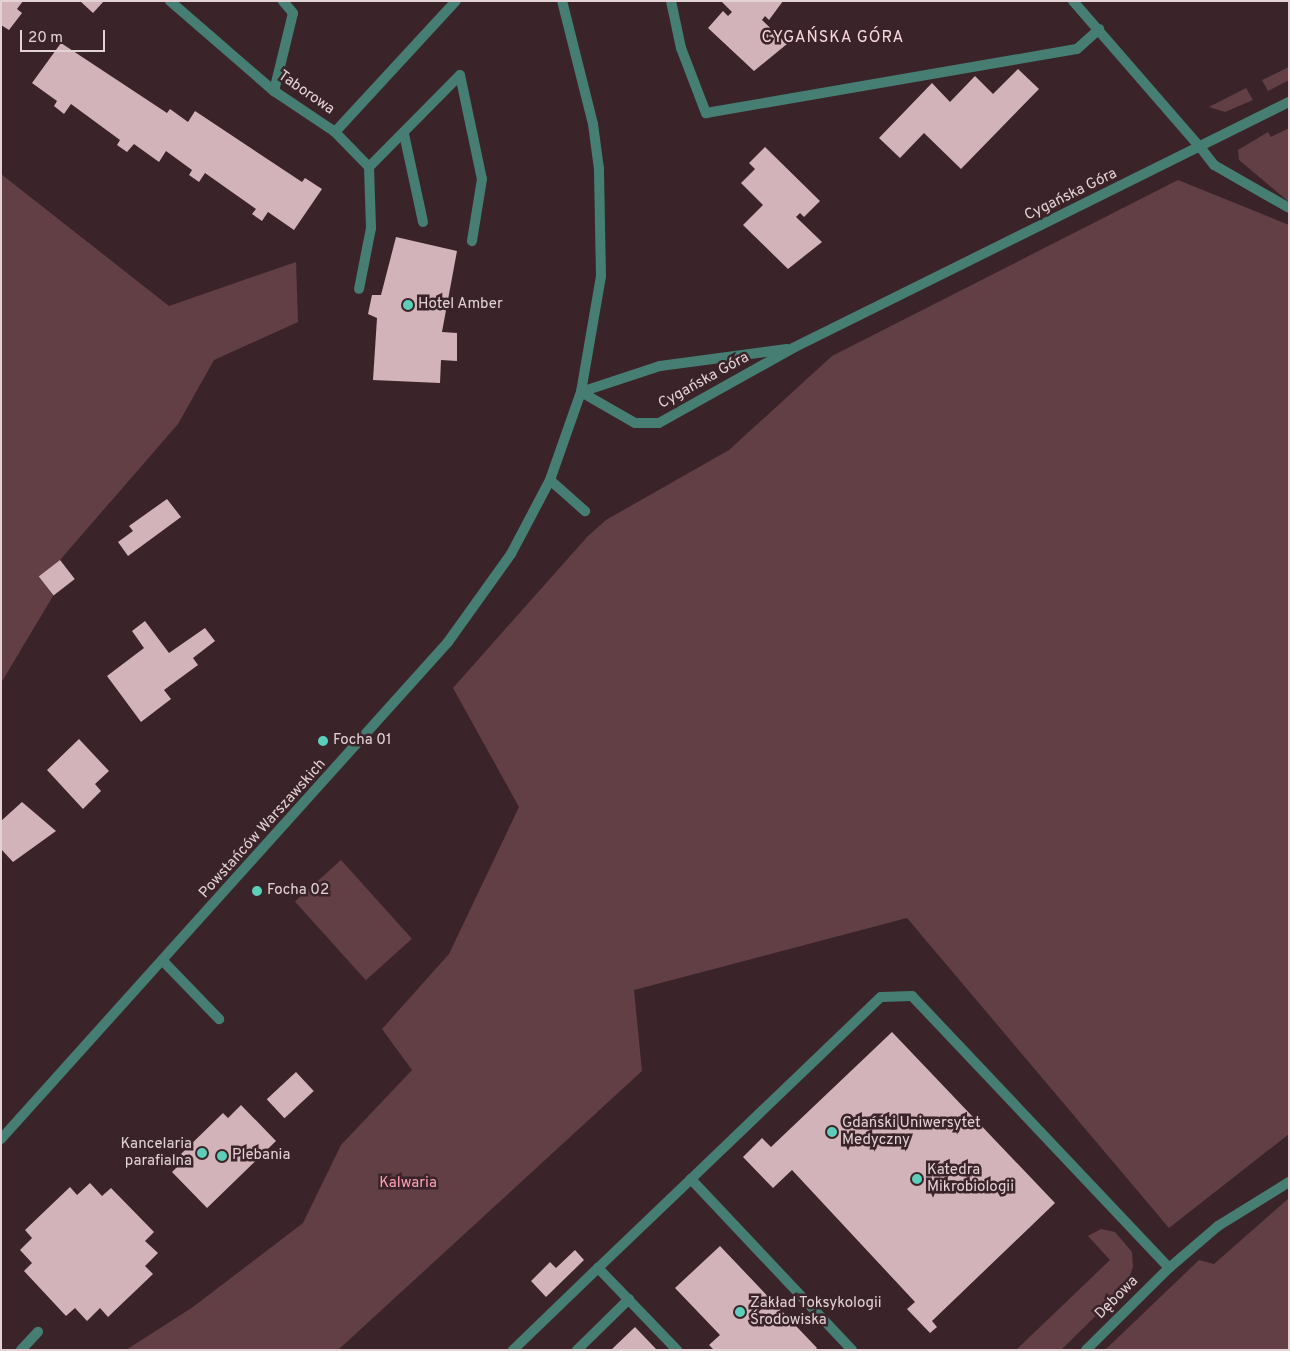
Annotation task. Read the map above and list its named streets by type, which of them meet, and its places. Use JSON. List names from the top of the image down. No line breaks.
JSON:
{"streets":{"street":["Taborowa","Cygańska Góra","Powstańców Warszawskich","Dębowa"]},"crossings":[["Cygańska Góra","Powstańców Warszawskich"]],"districts":["CYGAŃSKA GÓRA"],"parks":["Kalwaria"],"places":["Hotel Amber","Focha 01","Focha 02","Gdański Uniwersytet Medyczny","Kancelaria parafialna","Plebania","Katedra Mikrobiologii","Zakład Toksykologii Środowiska"],"scale_bar":"20 m"}
